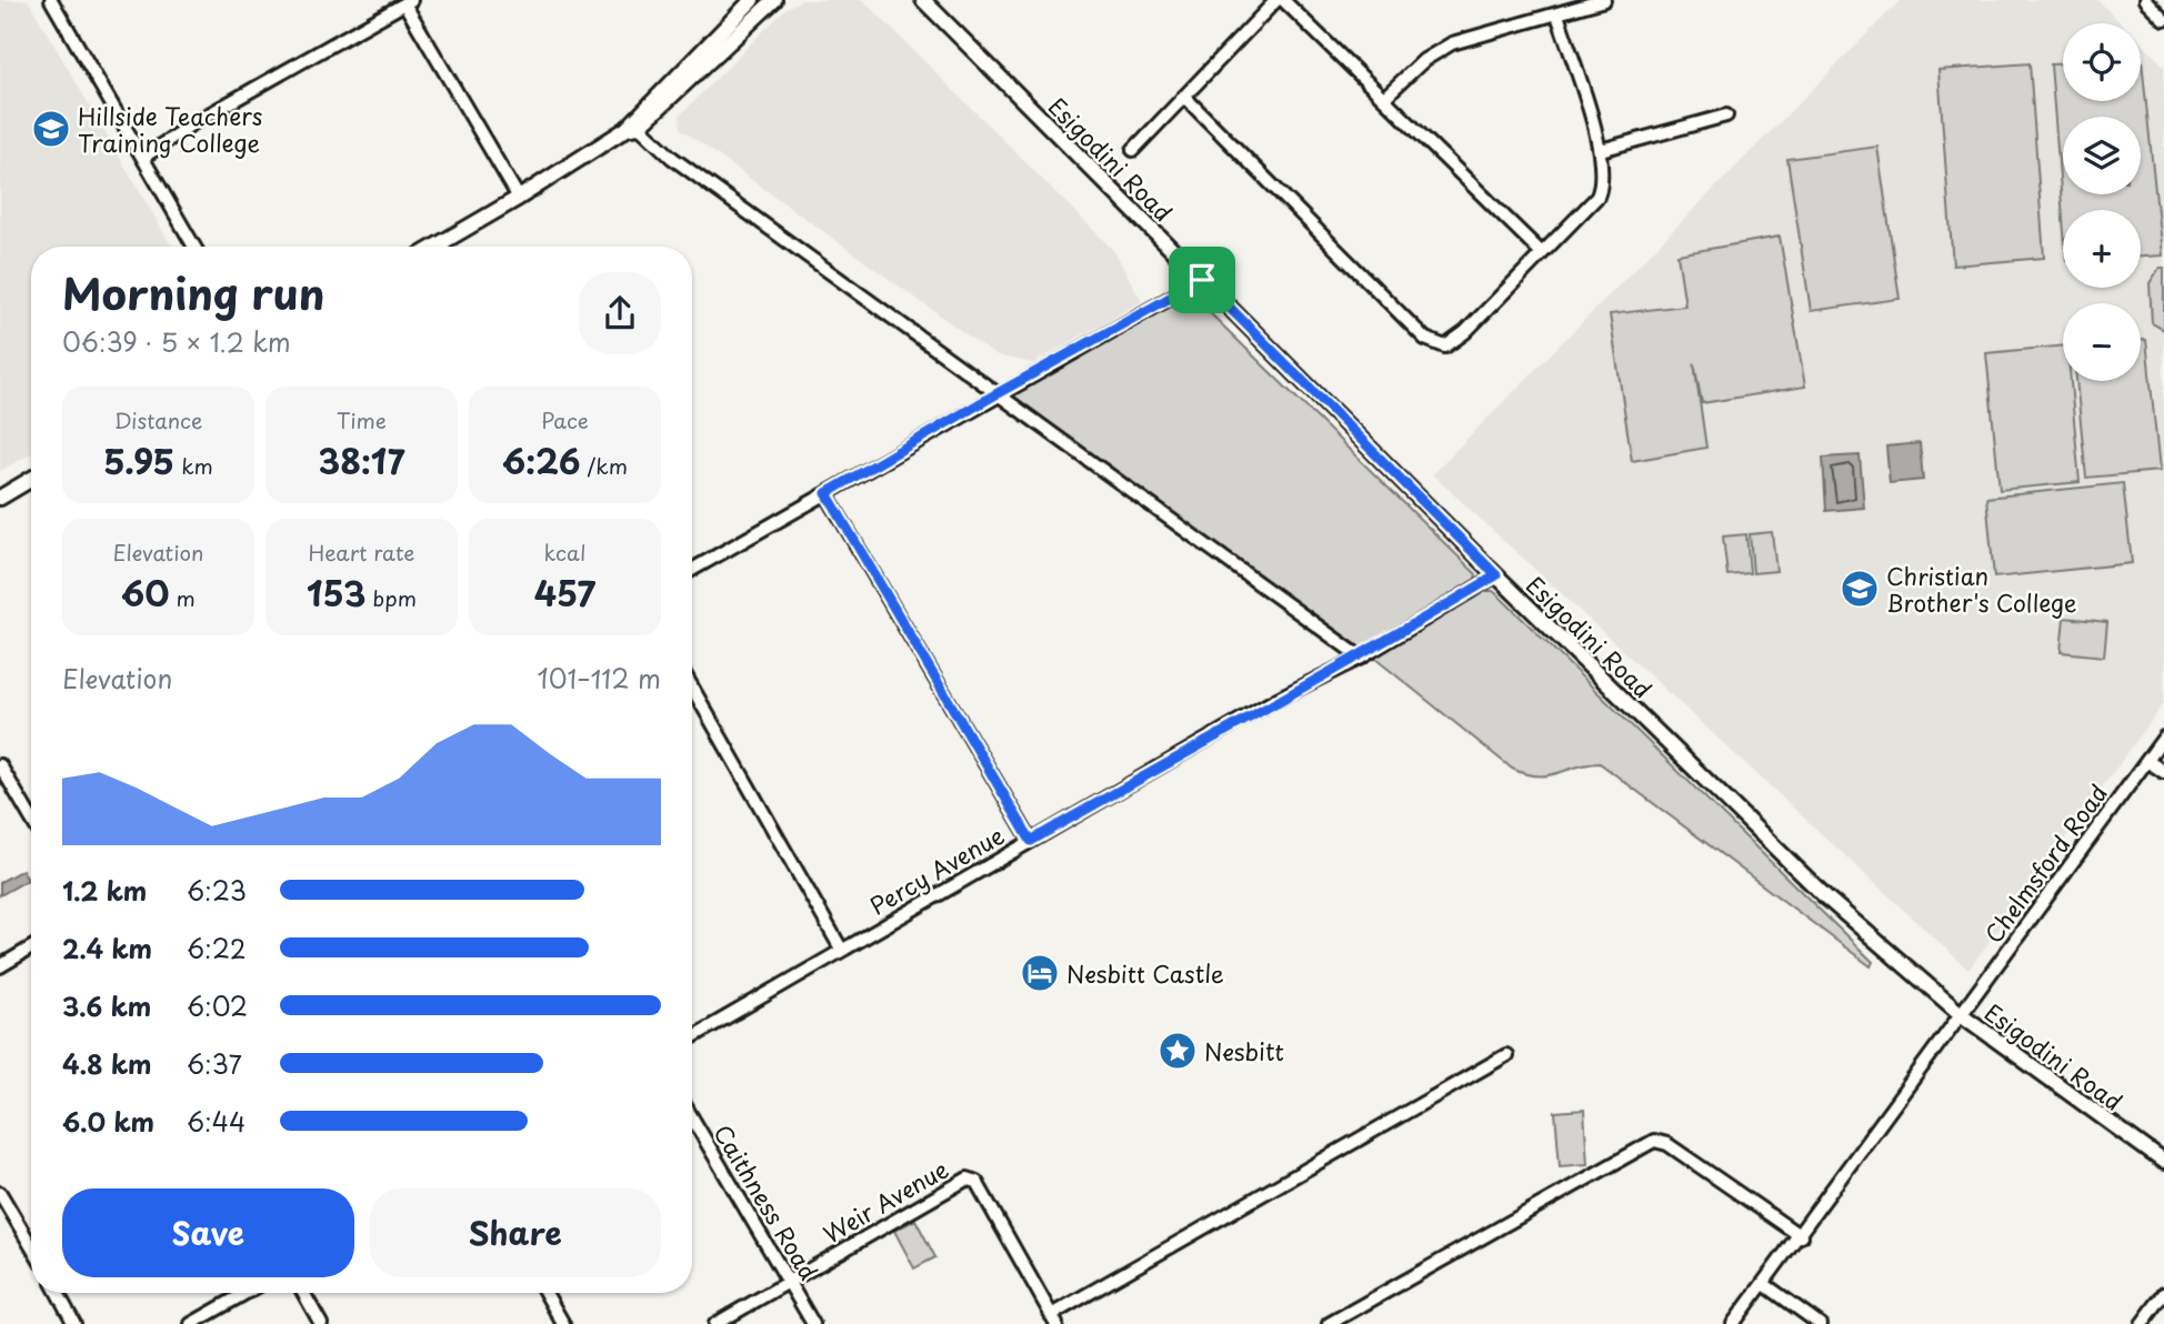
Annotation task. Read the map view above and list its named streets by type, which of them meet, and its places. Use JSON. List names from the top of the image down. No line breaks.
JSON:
{"streets":{"main road":["Esigodini Road"],"street":["Chelmsford Road","Percy Avenue","Weir Avenue","Caithness Road"]},"crossings":[["Esigodini Road","Chelmsford Road"],["Esigodini Road","Percy Avenue"],["Weir Avenue","Caithness Road"]],"places":{"school or university":["Hillside Teachers Training College","Christian Brother's College"],"hotel":["Nesbitt Castle"],"place":["Nesbitt"]},"page":{"map_buttons":["+","−"],"heading":["Morning run","06:39 · 5 × 1.2 km"],"stats":[["Distance","5.95 km"],["Time","38:17"],["Pace","6:26 /km"],["Elevation","60 m"],["Heart rate","153 bpm"],["kcal","457"]],"chart":["Elevation","101–112 m"],"list":[{"name":"1.2 km","note":"6:23"},{"name":"2.4 km","note":"6:22"},{"name":"3.6 km","note":"6:02"},{"name":"4.8 km","note":"6:37"},{"name":"6.0 km","note":"6:44"}],"buttons":["Save","Share"]}}
